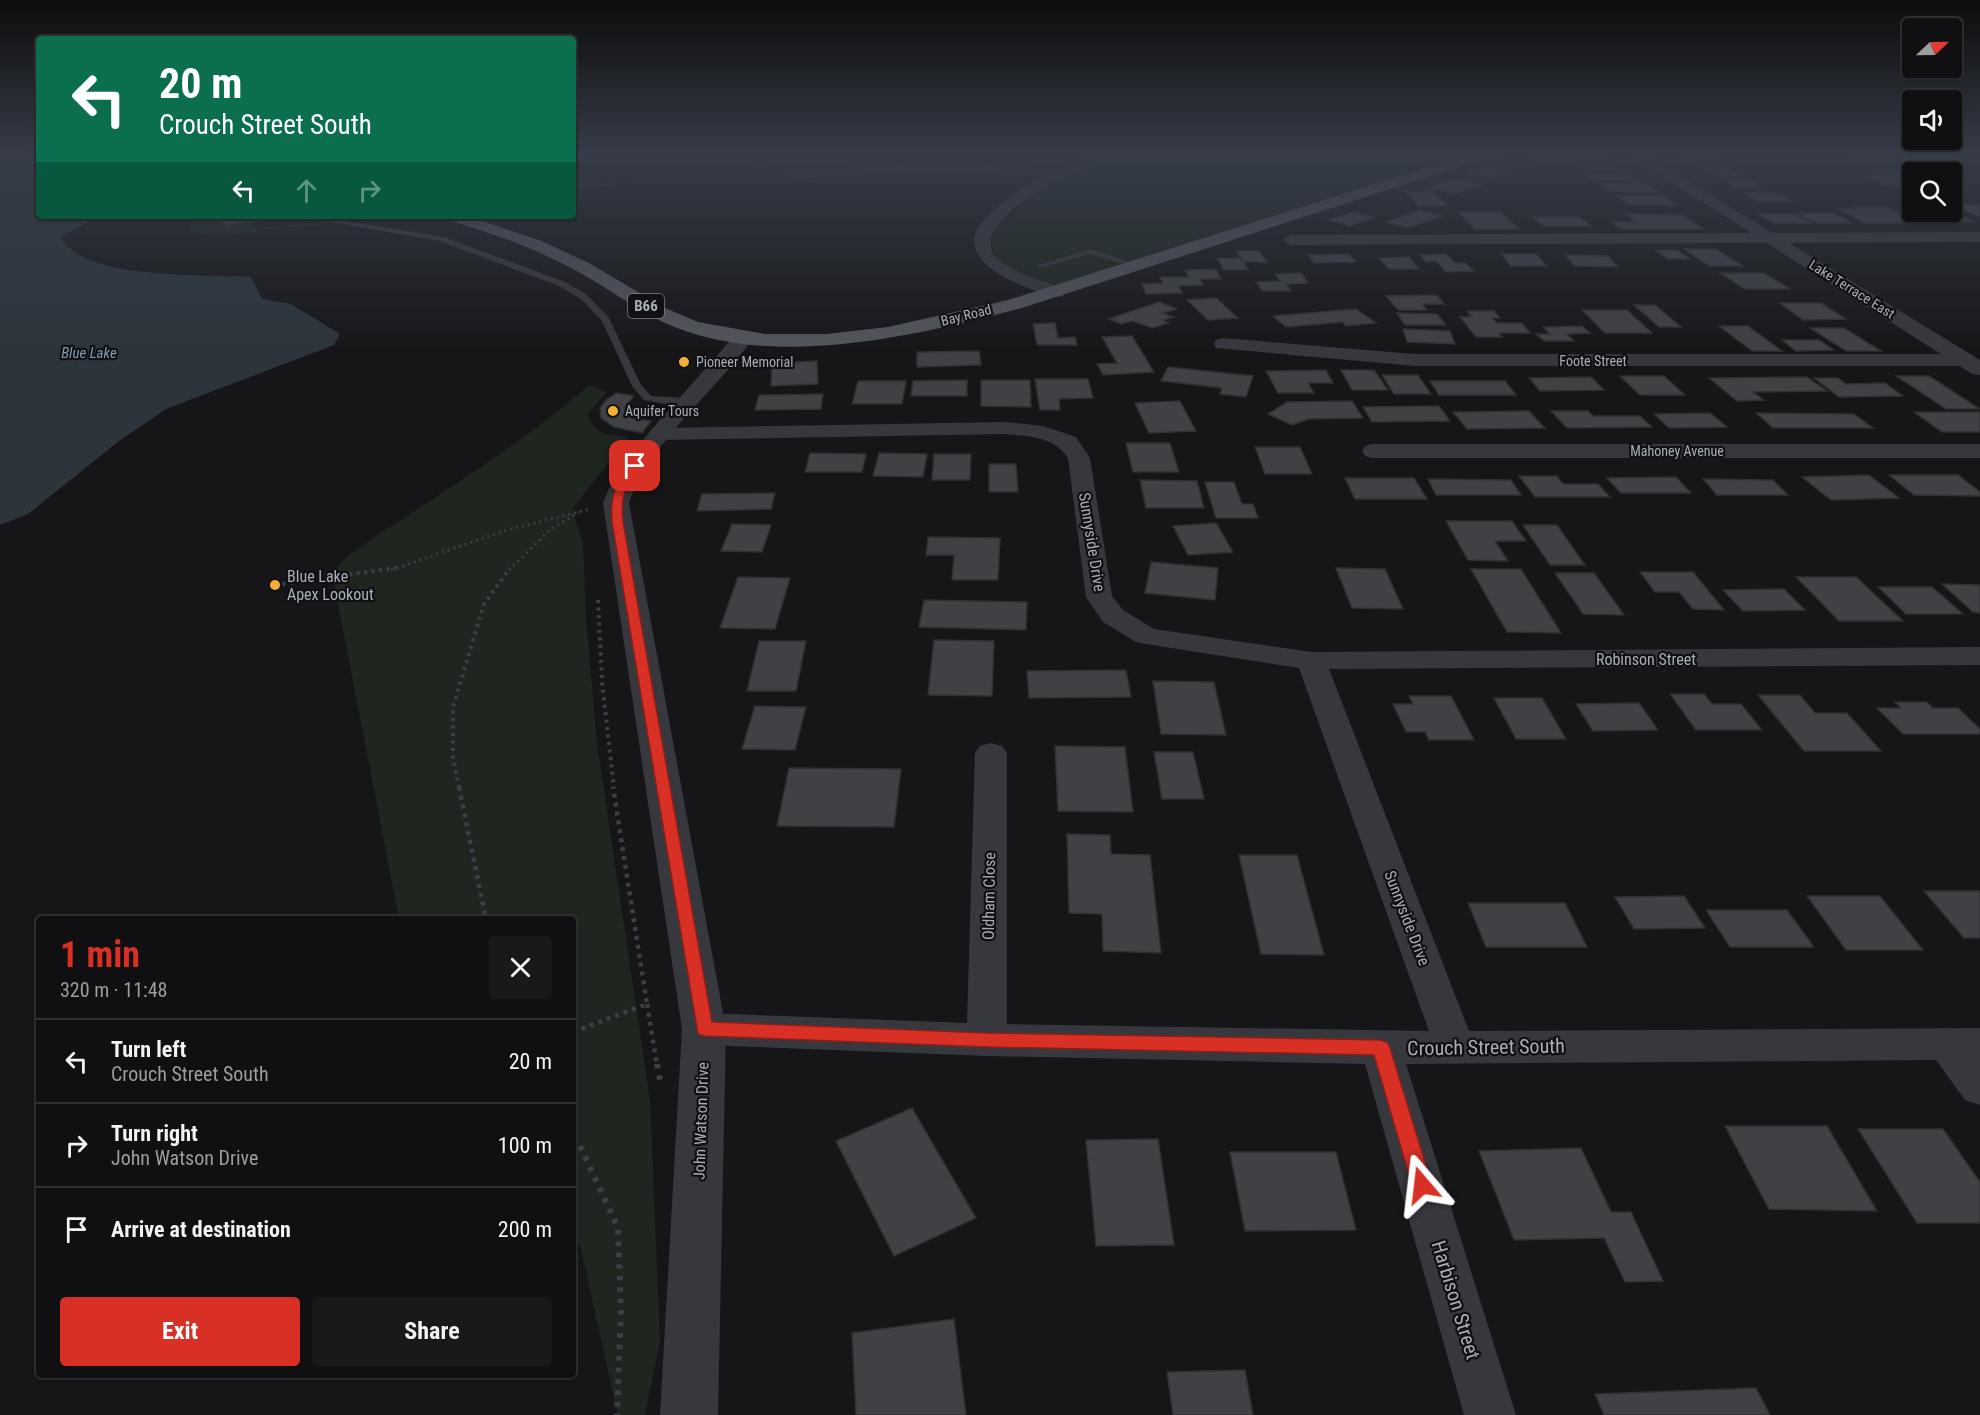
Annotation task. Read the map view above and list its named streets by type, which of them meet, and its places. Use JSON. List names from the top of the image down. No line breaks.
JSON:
{"streets":{"main road":["B66","Bay Road"],"street":["Lake Terrace East","Foote Street","Mahoney Avenue","Sunnyside Drive","Robinson Street","Oldham Close","Crouch Street South","John Watson Drive","Harbison Street"]},"crossings":[["Lake Terrace East","Foote Street"],["Sunnyside Drive","Robinson Street"],["Sunnyside Drive","Crouch Street South"],["Oldham Close","Crouch Street South"],["Crouch Street South","John Watson Drive"],["Crouch Street South","Harbison Street"]],"water":["Blue Lake"],"places":["Pioneer Memorial","Aquifer Tours","Blue Lake Apex Lookout"],"north":"right","page":{"turn":["20 m","Crouch Street South"],"heading":["1 min","320 m · 11:48"],"list":[{"name":"Turn left","note":"Crouch Street South","value":"20 m"},{"name":"Turn right","note":"John Watson Drive","value":"100 m"},{"name":"Arrive at destination","value":"200 m"}],"buttons":["Exit","Share"]}}
